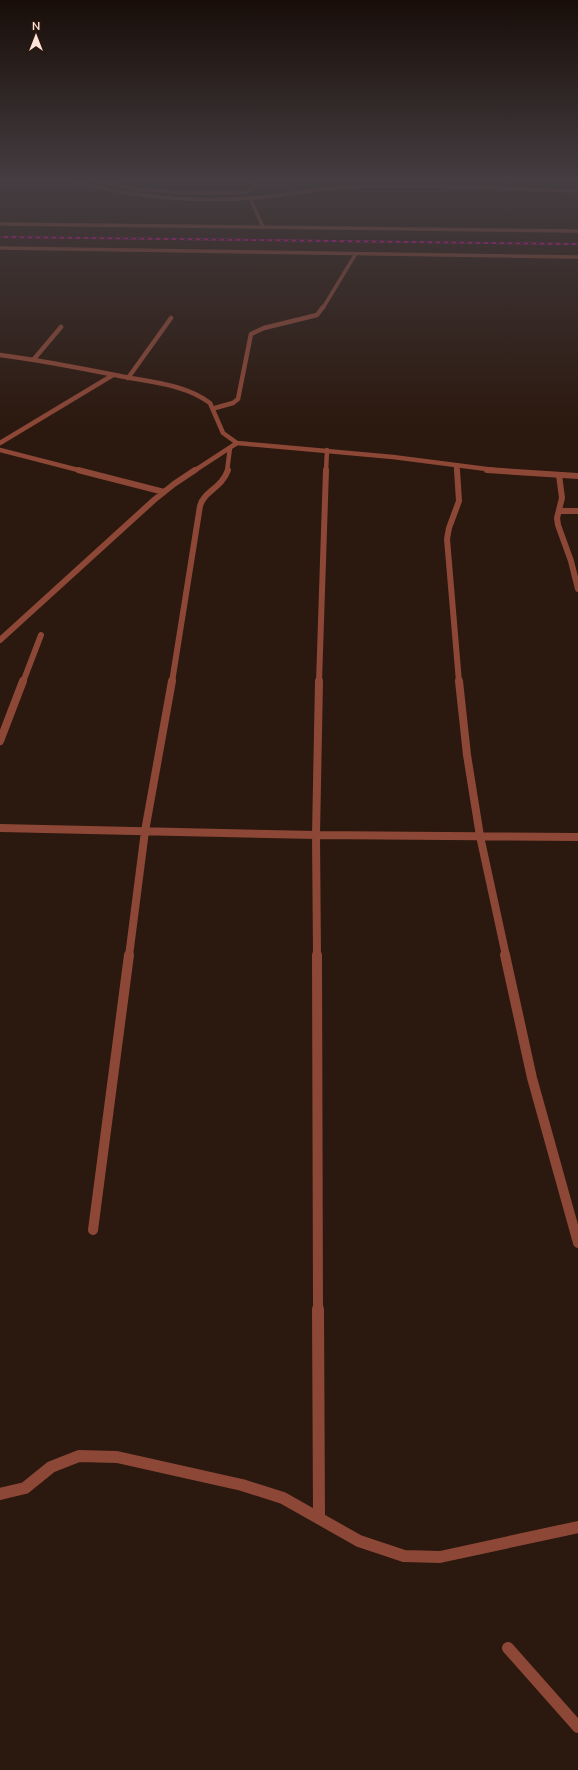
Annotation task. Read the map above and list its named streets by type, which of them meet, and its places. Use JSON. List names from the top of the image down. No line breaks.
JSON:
{"north":"top"}
